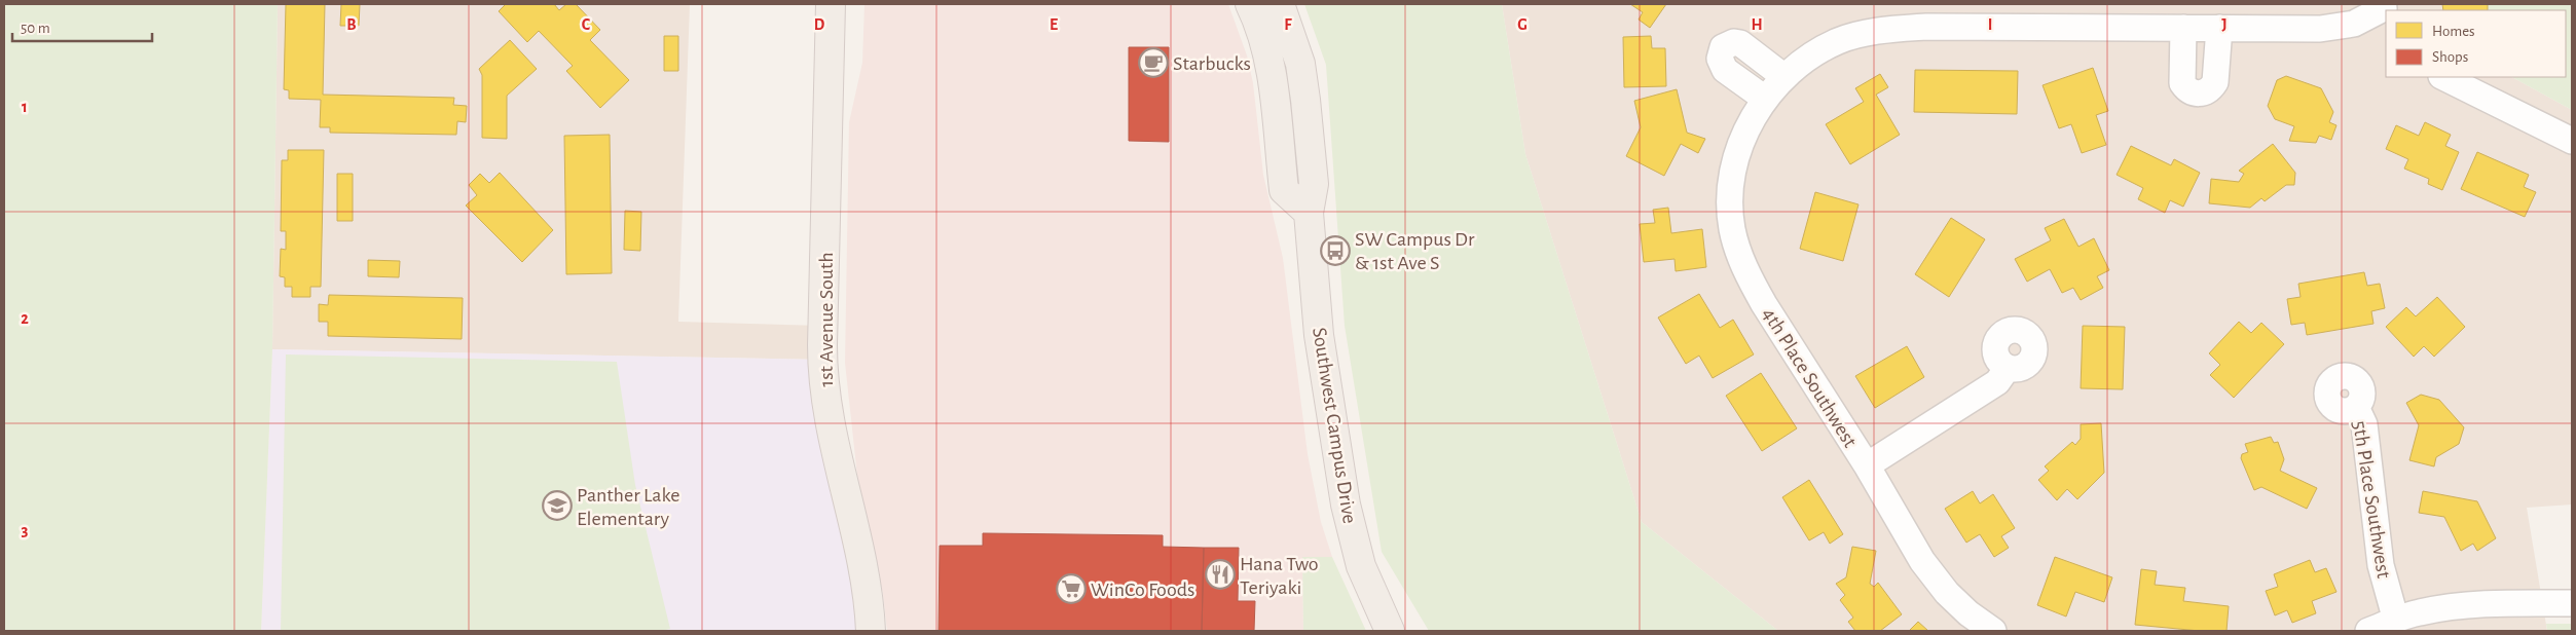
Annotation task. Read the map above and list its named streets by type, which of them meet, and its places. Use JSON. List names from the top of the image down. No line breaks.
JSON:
{"streets":{"main road":["1st Avenue South","Southwest Campus Drive"],"street":["4th Place Southwest","5th Place Southwest"]},"places":{"cafe":["Starbucks"],"bus stop":["SW Campus Dr & 1st Ave S"],"school or university":["Panther Lake Elementary"],"restaurant":["Hana Two Teriyaki"],"supermarket":["WinCo Foods"]},"legend":["Homes","Shops"],"scale_bar":"50 m","grid":{"columns":["B","C","D","E","F","G","H","I","J"],"rows":["1","2","3"]}}
